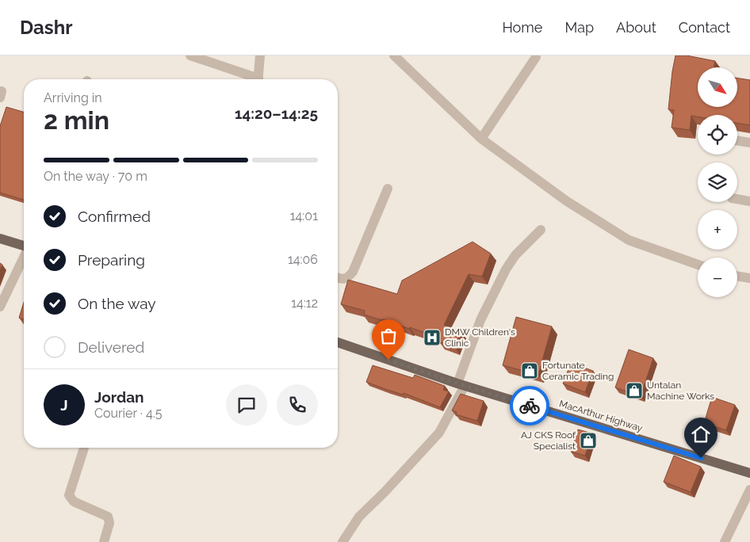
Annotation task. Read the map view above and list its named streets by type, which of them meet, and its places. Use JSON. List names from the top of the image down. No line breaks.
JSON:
{"streets":{"main road":["MacArthur Highway"]},"places":{"hospital":["DMW Children's Clinic"],"shop":["Fortunate Ceramic Trading","Untalan Machine Works","AJ CKS Roof Specialist"]},"north":"bottom right","page":{"header":"Dashr","nav":["Home","Map","About","Contact"],"map_buttons":["+","−"],"heading":["2 min","Arriving in","14:20–14:25"],"panel":["Jordan","Courier · 4.5"],"bar":"On the way · 70 m","list":[["Confirmed","14:01"],["Preparing","14:06"],["On the way","14:12"],"Delivered"],"round":"J"}}
